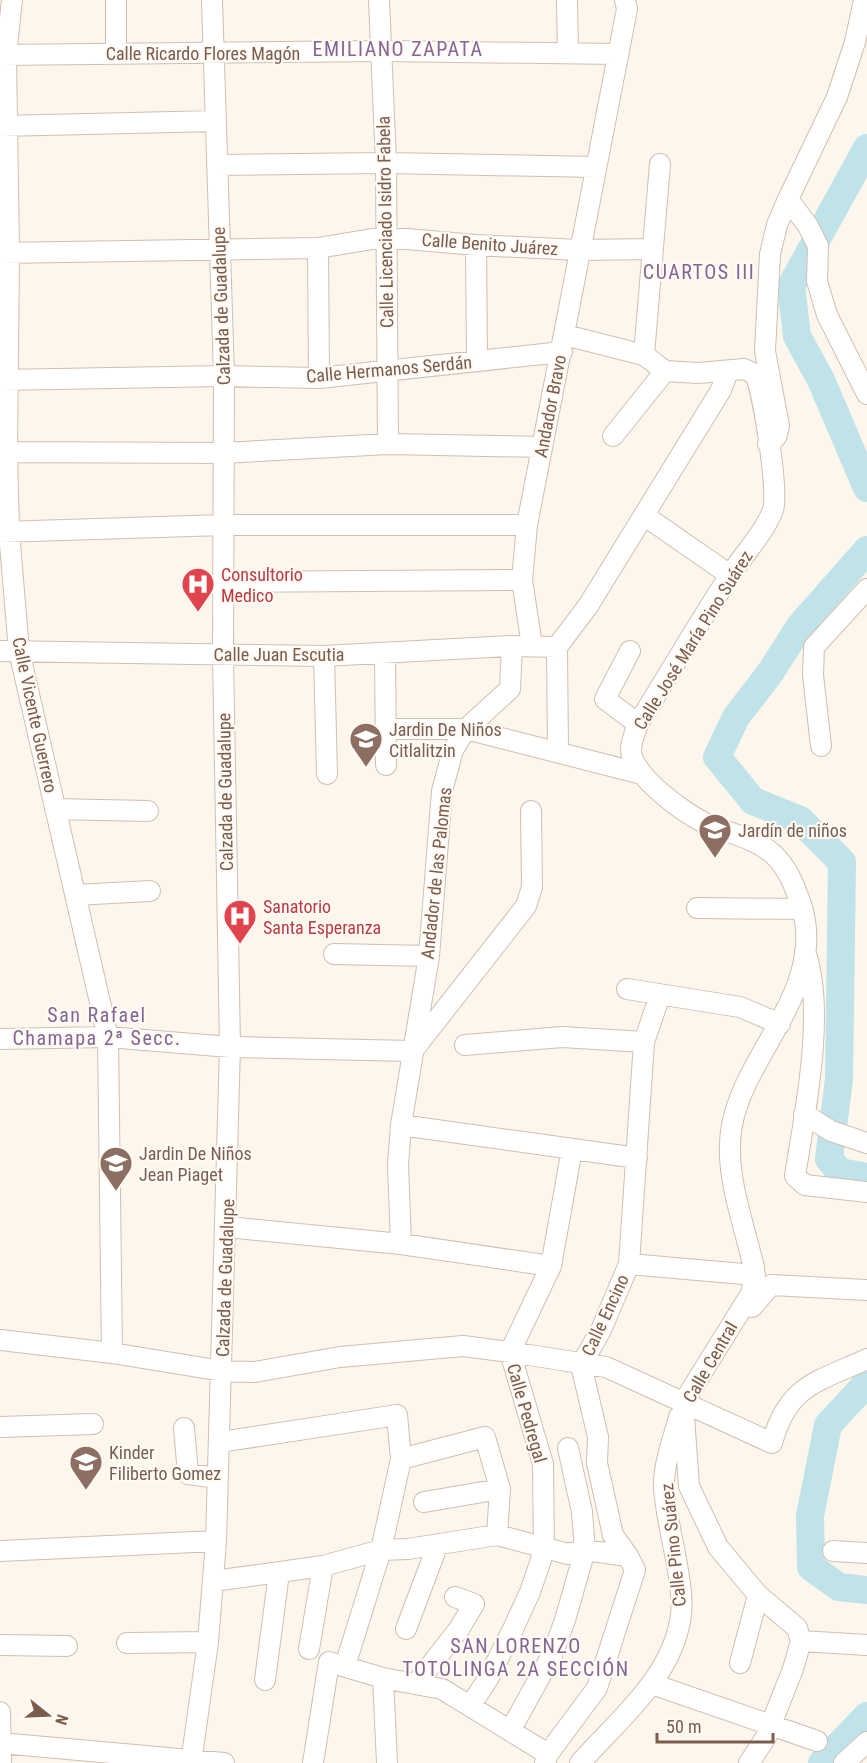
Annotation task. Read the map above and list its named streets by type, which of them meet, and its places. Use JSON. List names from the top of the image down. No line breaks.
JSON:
{"streets":{"street":["Calle Ricardo Flores Magón","Calle Licenciado Isidro Fabela","Calle Benito Juárez","Calzada de Guadalupe","Calle Hermanos Serdán","Andador Bravo","Calle José María Pino Suárez","Calle Juan Escutia","Calle Vicente Guerrero","Andador de las Palomas","Calle Encino","Calle Central","Calle Pedregal","Calle Pino Suárez"]},"crossings":[["Calle Ricardo Flores Magón","Calle Licenciado Isidro Fabela"],["Calle Ricardo Flores Magón","Calzada de Guadalupe"],["Calle Ricardo Flores Magón","Andador Bravo"],["Calle Ricardo Flores Magón","Calle Vicente Guerrero"],["Calle Licenciado Isidro Fabela","Calle Benito Juárez"],["Calle Licenciado Isidro Fabela","Calle Hermanos Serdán"],["Calle Benito Juárez","Calzada de Guadalupe"],["Calle Benito Juárez","Andador Bravo"],["Calle Benito Juárez","Calle Vicente Guerrero"],["Calzada de Guadalupe","Calle Hermanos Serdán"],["Calzada de Guadalupe","Calle Juan Escutia"],["Calle Hermanos Serdán","Andador Bravo"],["Calle Hermanos Serdán","Calle Vicente Guerrero"],["Andador Bravo","Calle Juan Escutia"],["Calle José María Pino Suárez","Calle Central"],["Calle Juan Escutia","Calle Vicente Guerrero"],["Calle Juan Escutia","Andador de las Palomas"],["Calle Central","Calle Pino Suárez"]],"districts":["EMILIANO ZAPATA","CUARTOS III","San Rafael Chamapa 2ª Secc.","SAN LORENZO TOTOLINGA 2A SECCIÓN"],"places":{"hospital":["Consultorio Medico","Sanatorio Santa Esperanza"],"school or university":["Jardin De Niños Citlalitzin","Jardín de niños","Jardin De Niños Jean Piaget","Kinder Filiberto Gomez"]},"scale_bar":"50 m","north":"right"}
